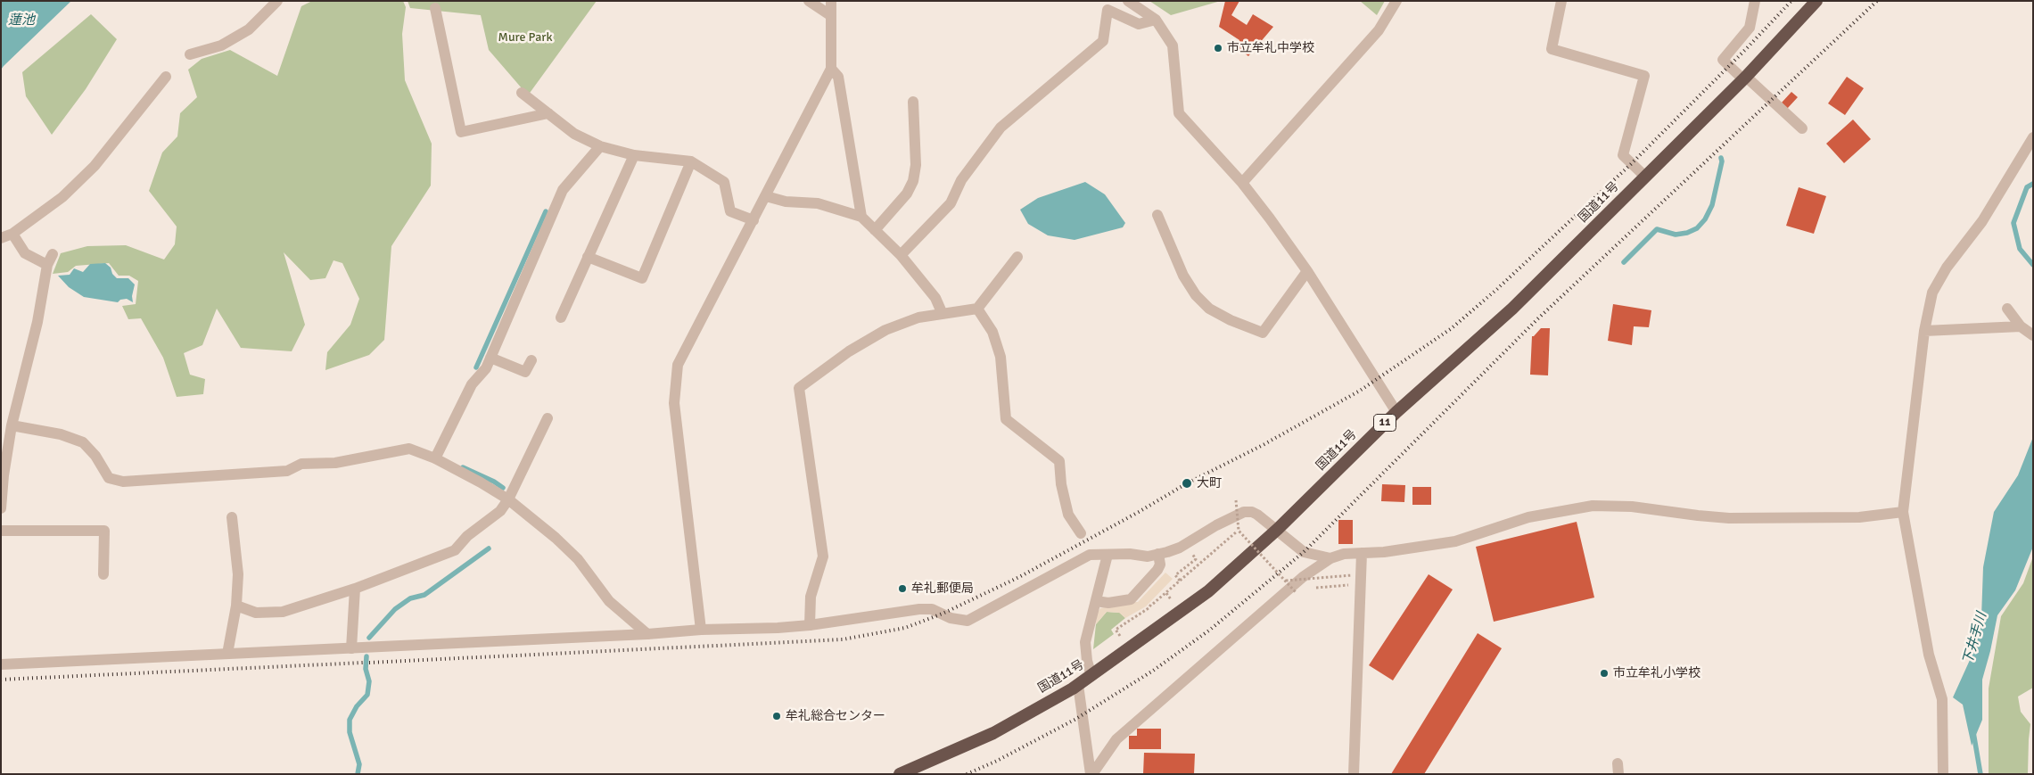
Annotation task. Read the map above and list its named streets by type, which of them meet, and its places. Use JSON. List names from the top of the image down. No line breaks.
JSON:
{"streets":{"highway":["国道11号","11"]},"water":["蓮池","下井手川"],"parks":["Mure Park"],"places":["市立牟礼中学校","大町","牟礼郵便局","市立牟礼小学校","牟礼総合センター"]}
